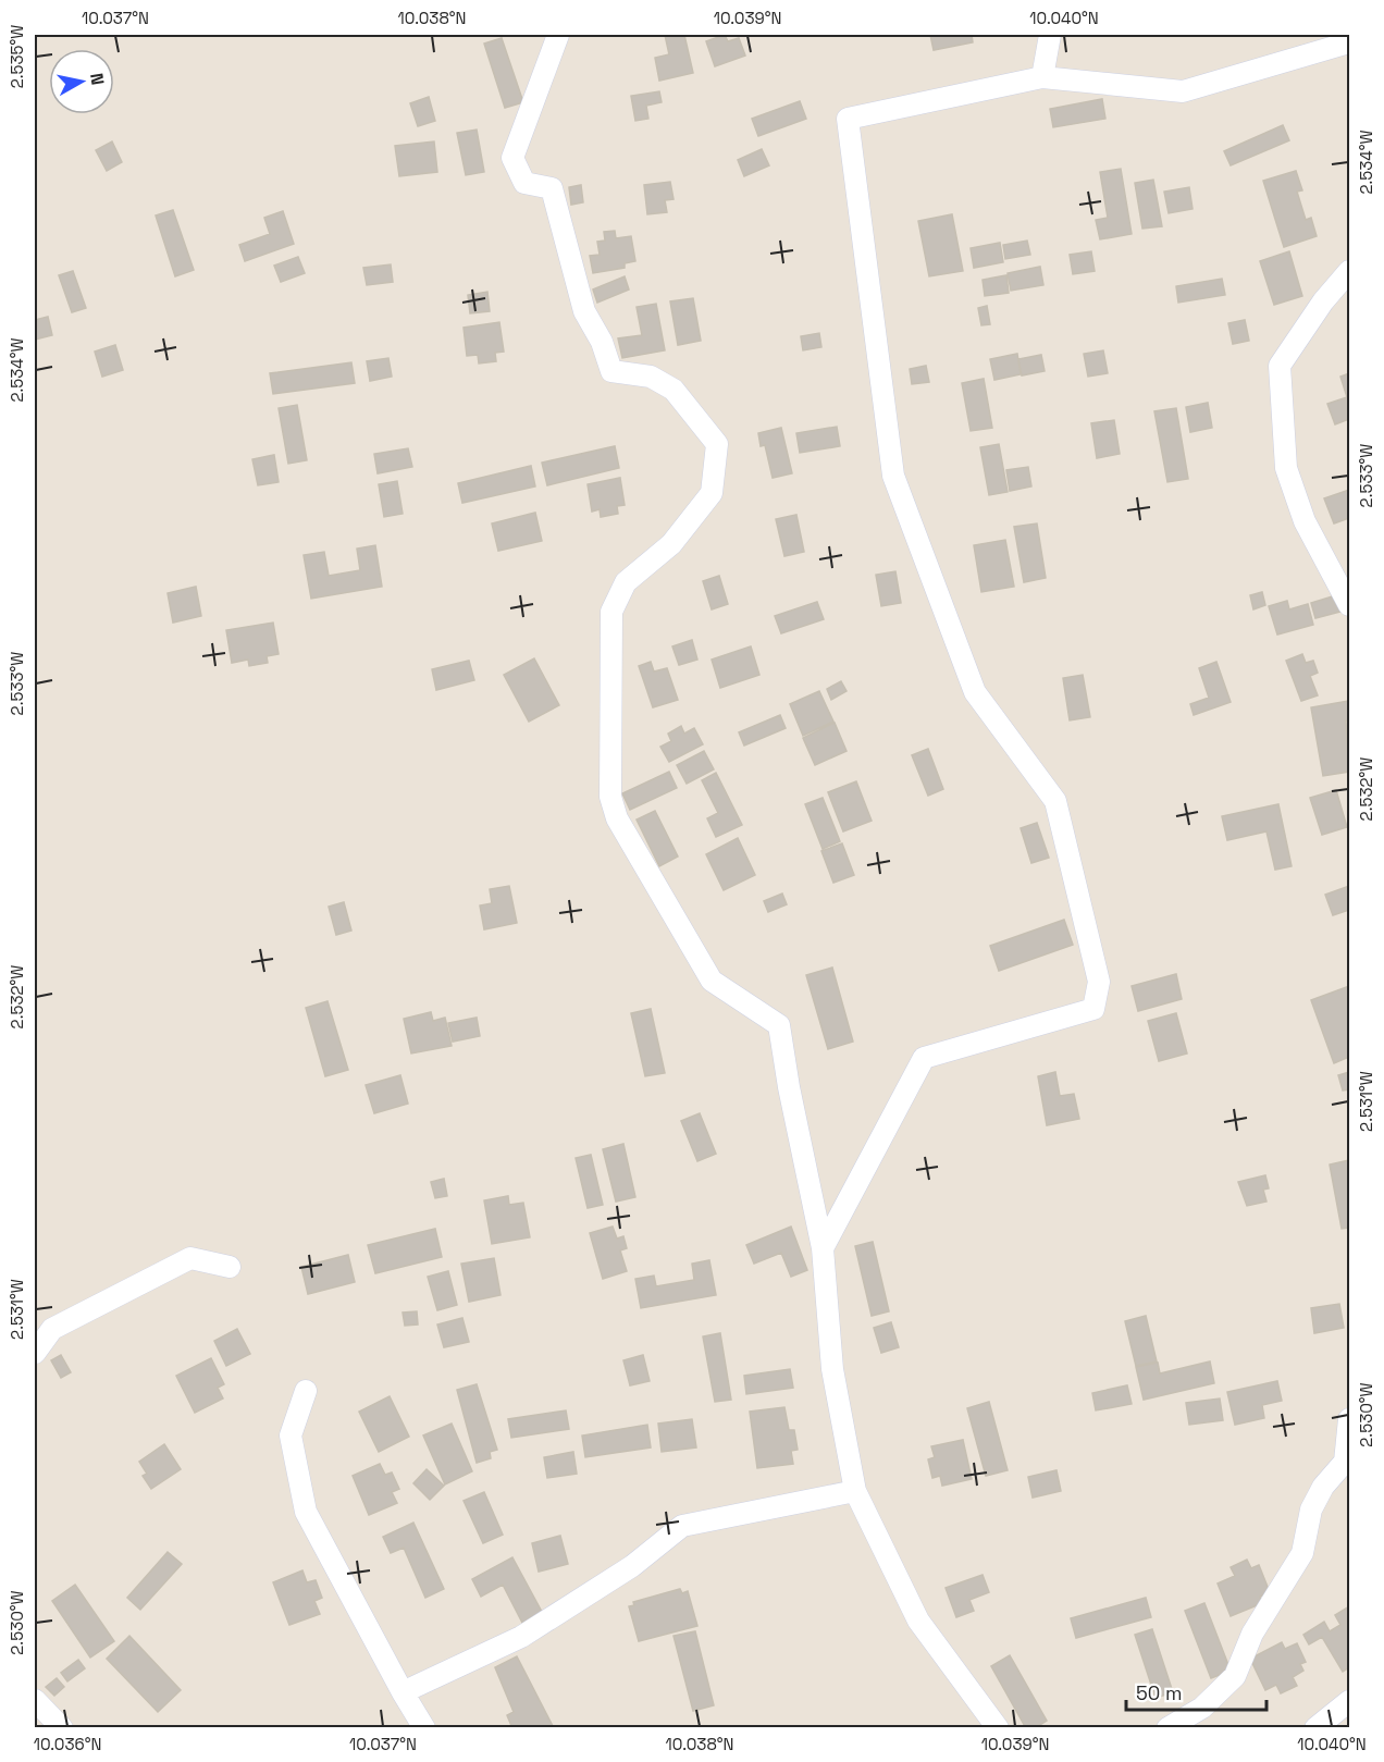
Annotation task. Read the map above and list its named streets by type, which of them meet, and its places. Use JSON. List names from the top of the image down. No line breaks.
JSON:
{"scale_bar":"50 m","north":"right","coordinates":["10.037°N","10.038°N","10.039°N","10.040°N","2.535°W","2.534°W","2.533°W","2.532°W","2.531°W","2.530°W","10.036°N"]}
